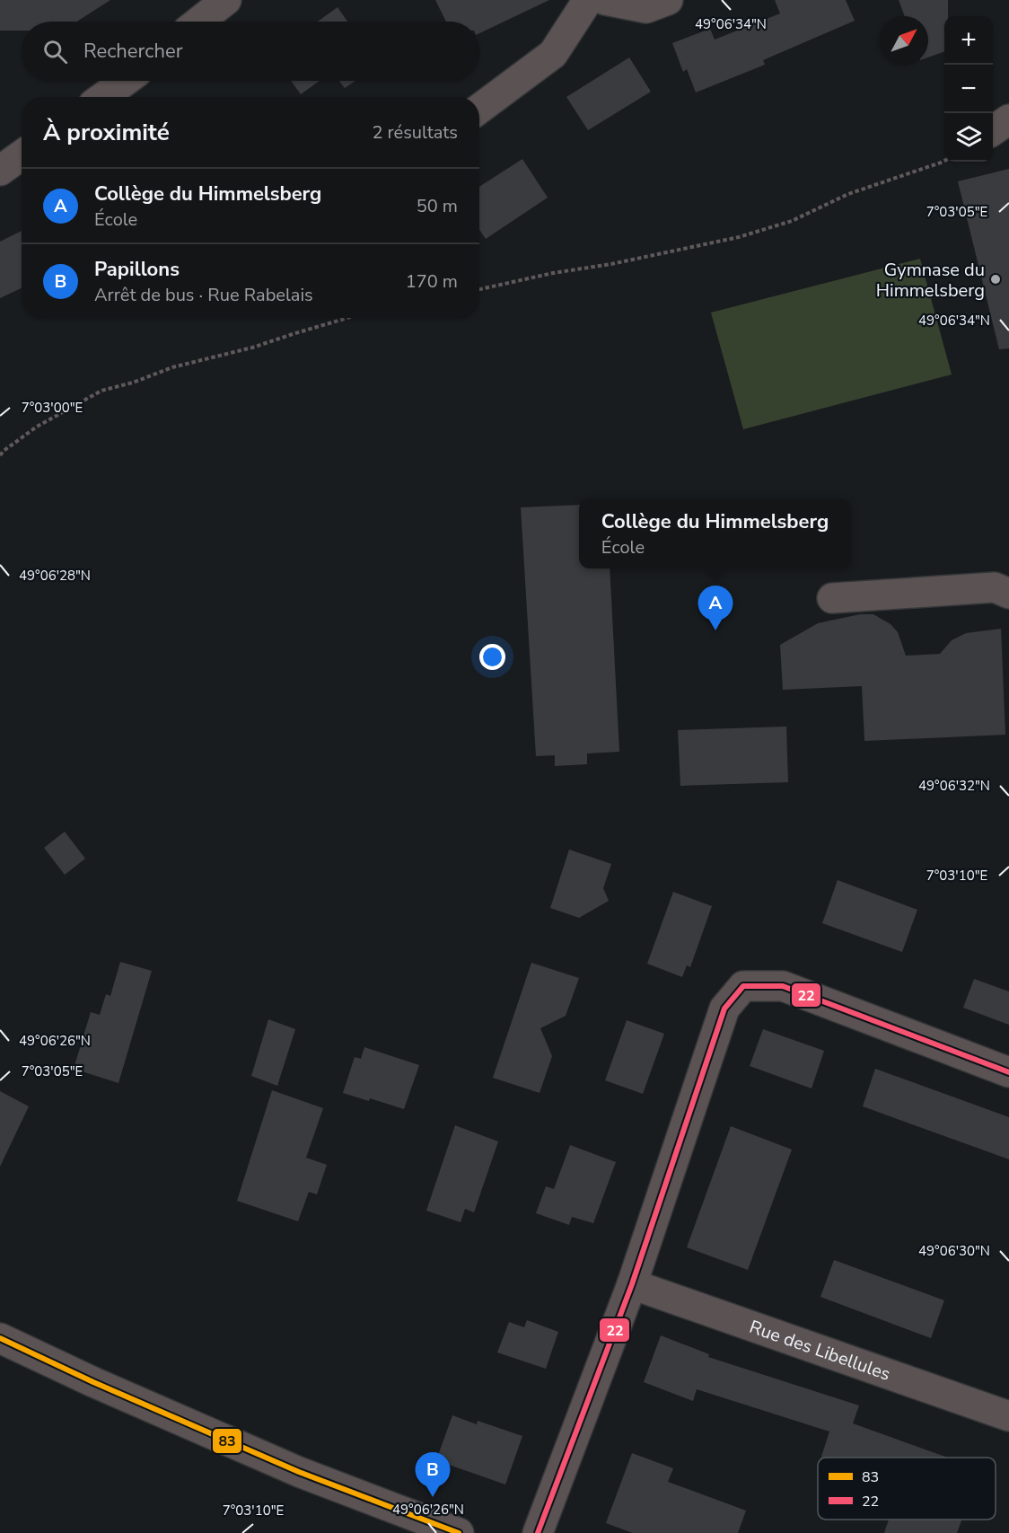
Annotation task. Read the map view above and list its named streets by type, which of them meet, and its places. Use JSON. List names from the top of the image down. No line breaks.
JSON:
{"streets":{"street":["Rue des Libellules"]},"places":["Gymnase du Himmelsberg"],"lines":["transit line 22","transit line 83"],"legend":["83","22"],"north":"top right","page":{"map_buttons":["+","−"],"search":"Rechercher","heading":["À proximité","2 résultats"],"list":[{"mark":"A","name":"Collège du Himmelsberg","note":"École","value":"50 m"},{"mark":"B","name":"Papillons","note":"Arrêt de bus · Rue Rabelais","value":"170 m"}],"popup":["Collège du Himmelsberg","École"],"pins":["A","B"]},"coordinates":["49°06'34\"N","7°03'05\"E","7°03'00\"E","49°06'28\"N","49°06'32\"N","7°03'10\"E","49°06'26\"N","49°06'30\"N"]}
